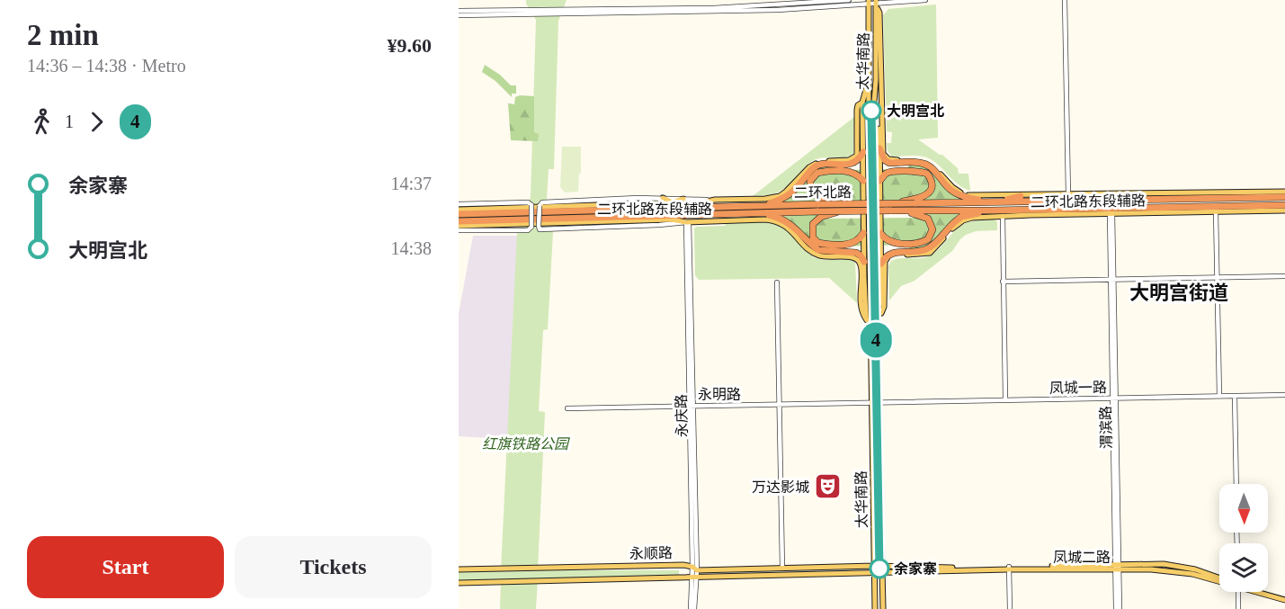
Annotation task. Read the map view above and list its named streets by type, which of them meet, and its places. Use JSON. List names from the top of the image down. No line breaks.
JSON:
{"streets":{"highway":["二环北路"],"main road":["太华南路","二环北路东段辅路","永顺路","凤城二路"],"street":["凤城一路","永明路","永庆路","渭滨路"]},"crossings":[["太华南路","二环北路东段辅路"],["太华南路","凤城一路"],["太华南路","永明路"],["太华南路","永顺路"],["太华南路","凤城二路"],["二环北路","二环北路东段辅路"],["二环北路东段辅路","永庆路"],["二环北路东段辅路","渭滨路"],["凤城一路","永明路"],["凤城一路","渭滨路"],["永明路","永庆路"],["永庆路","永顺路"],["渭滨路","凤城二路"],["永顺路","凤城二路"]],"districts":["大明宫街道"],"parks":["红旗铁路公园"],"places":{"other":["大明宫北","余家寨"],"theatre":["万达影城"]},"lines":["metro line 4"],"north":"bottom","page":{"heading":["2 min","14:36 – 14:38 · Metro","¥9.60"],"on_map":"4","legs":["1","4"],"list":[{"name":"余家寨","value":"14:37"},{"name":"大明宫北","value":"14:38"}],"buttons":["Start","Tickets"]}}
